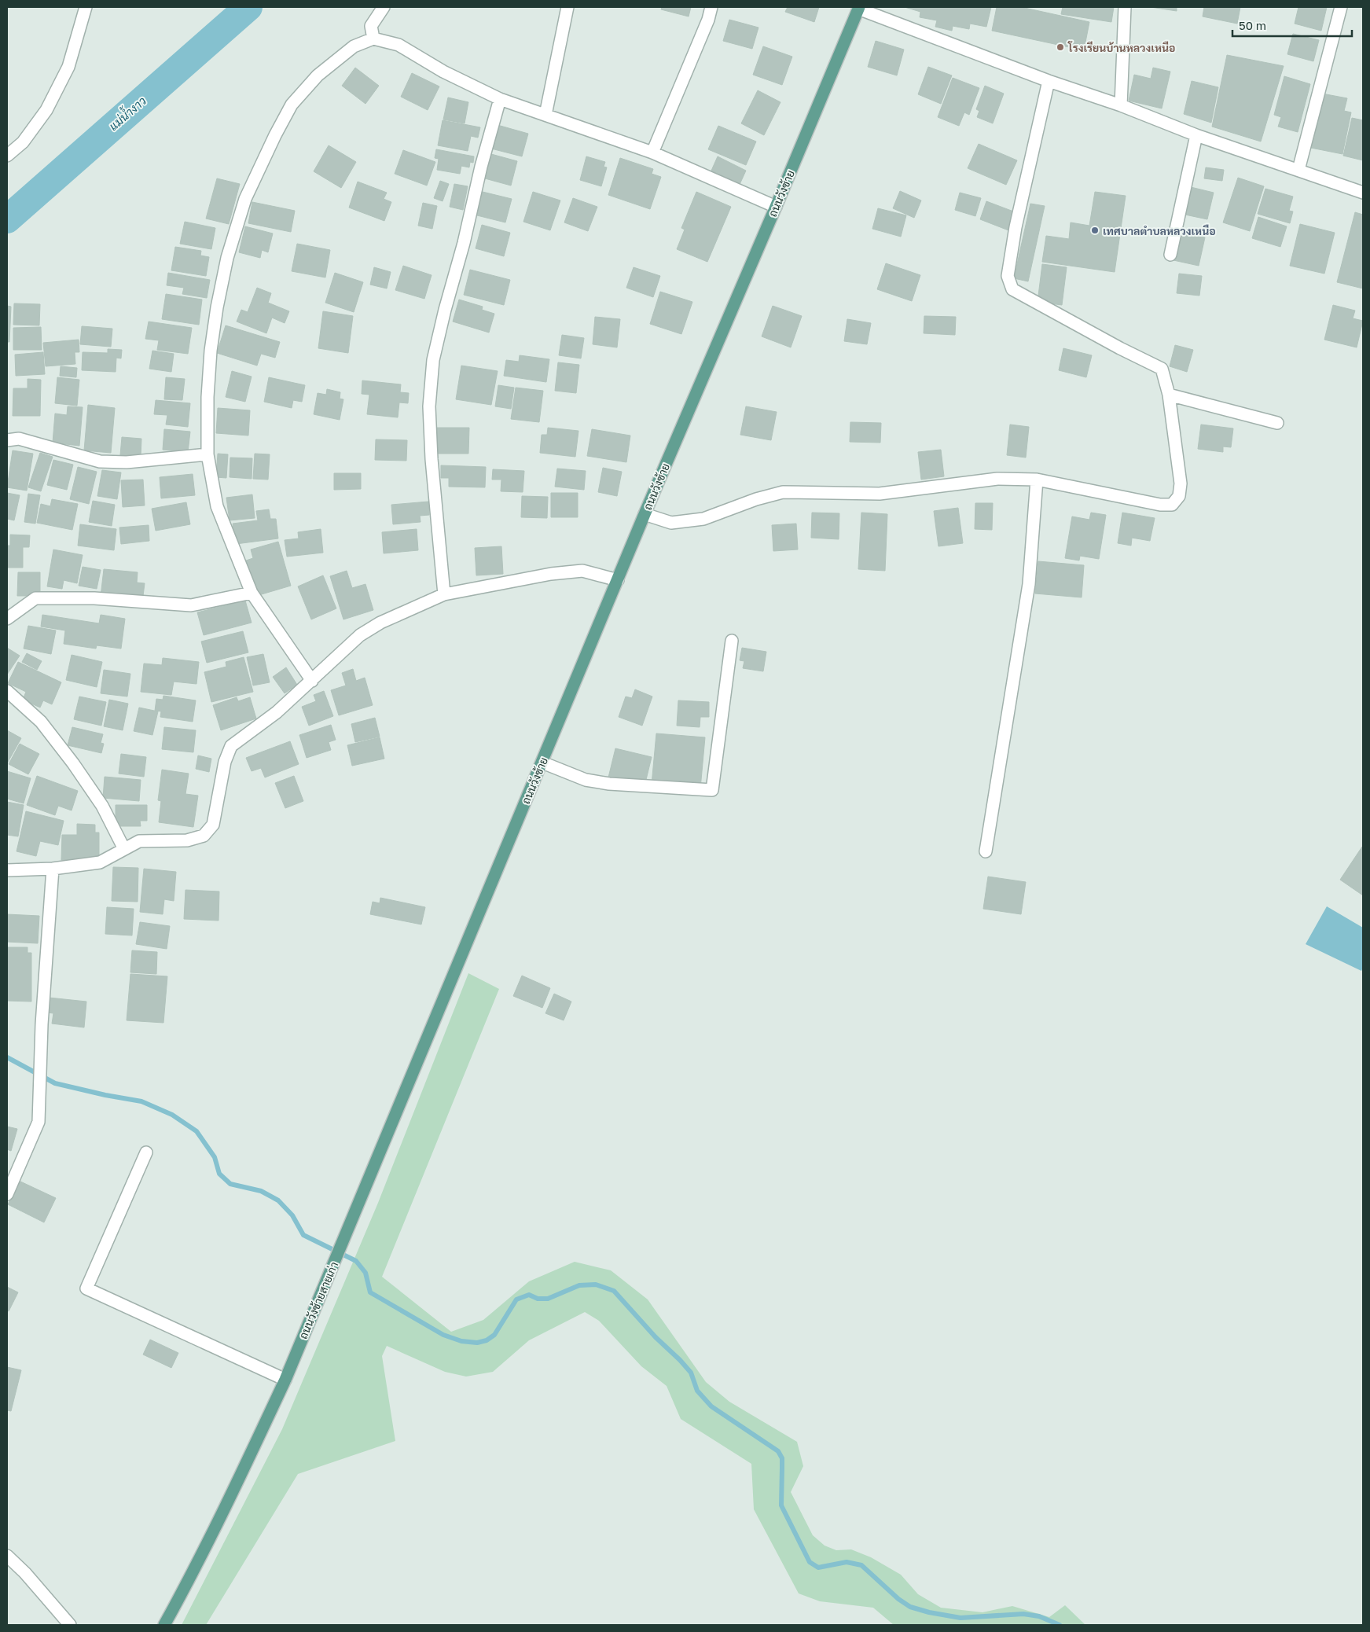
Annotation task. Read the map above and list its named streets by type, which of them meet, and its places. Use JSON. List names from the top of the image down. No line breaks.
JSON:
{"streets":{"main road":["ถนนวังซ้าย","ถนนวังซ้ายสายเก่า"]},"crossings":[["ถนนวังซ้าย","ถนนวังซ้ายสายเก่า"]],"water":["แม่น้ำงาว"],"places":["โรงเรียนบ้านหลวงเหนือ","เทศบาลตำบลหลวงเหนือ"],"scale_bar":"50 m"}
